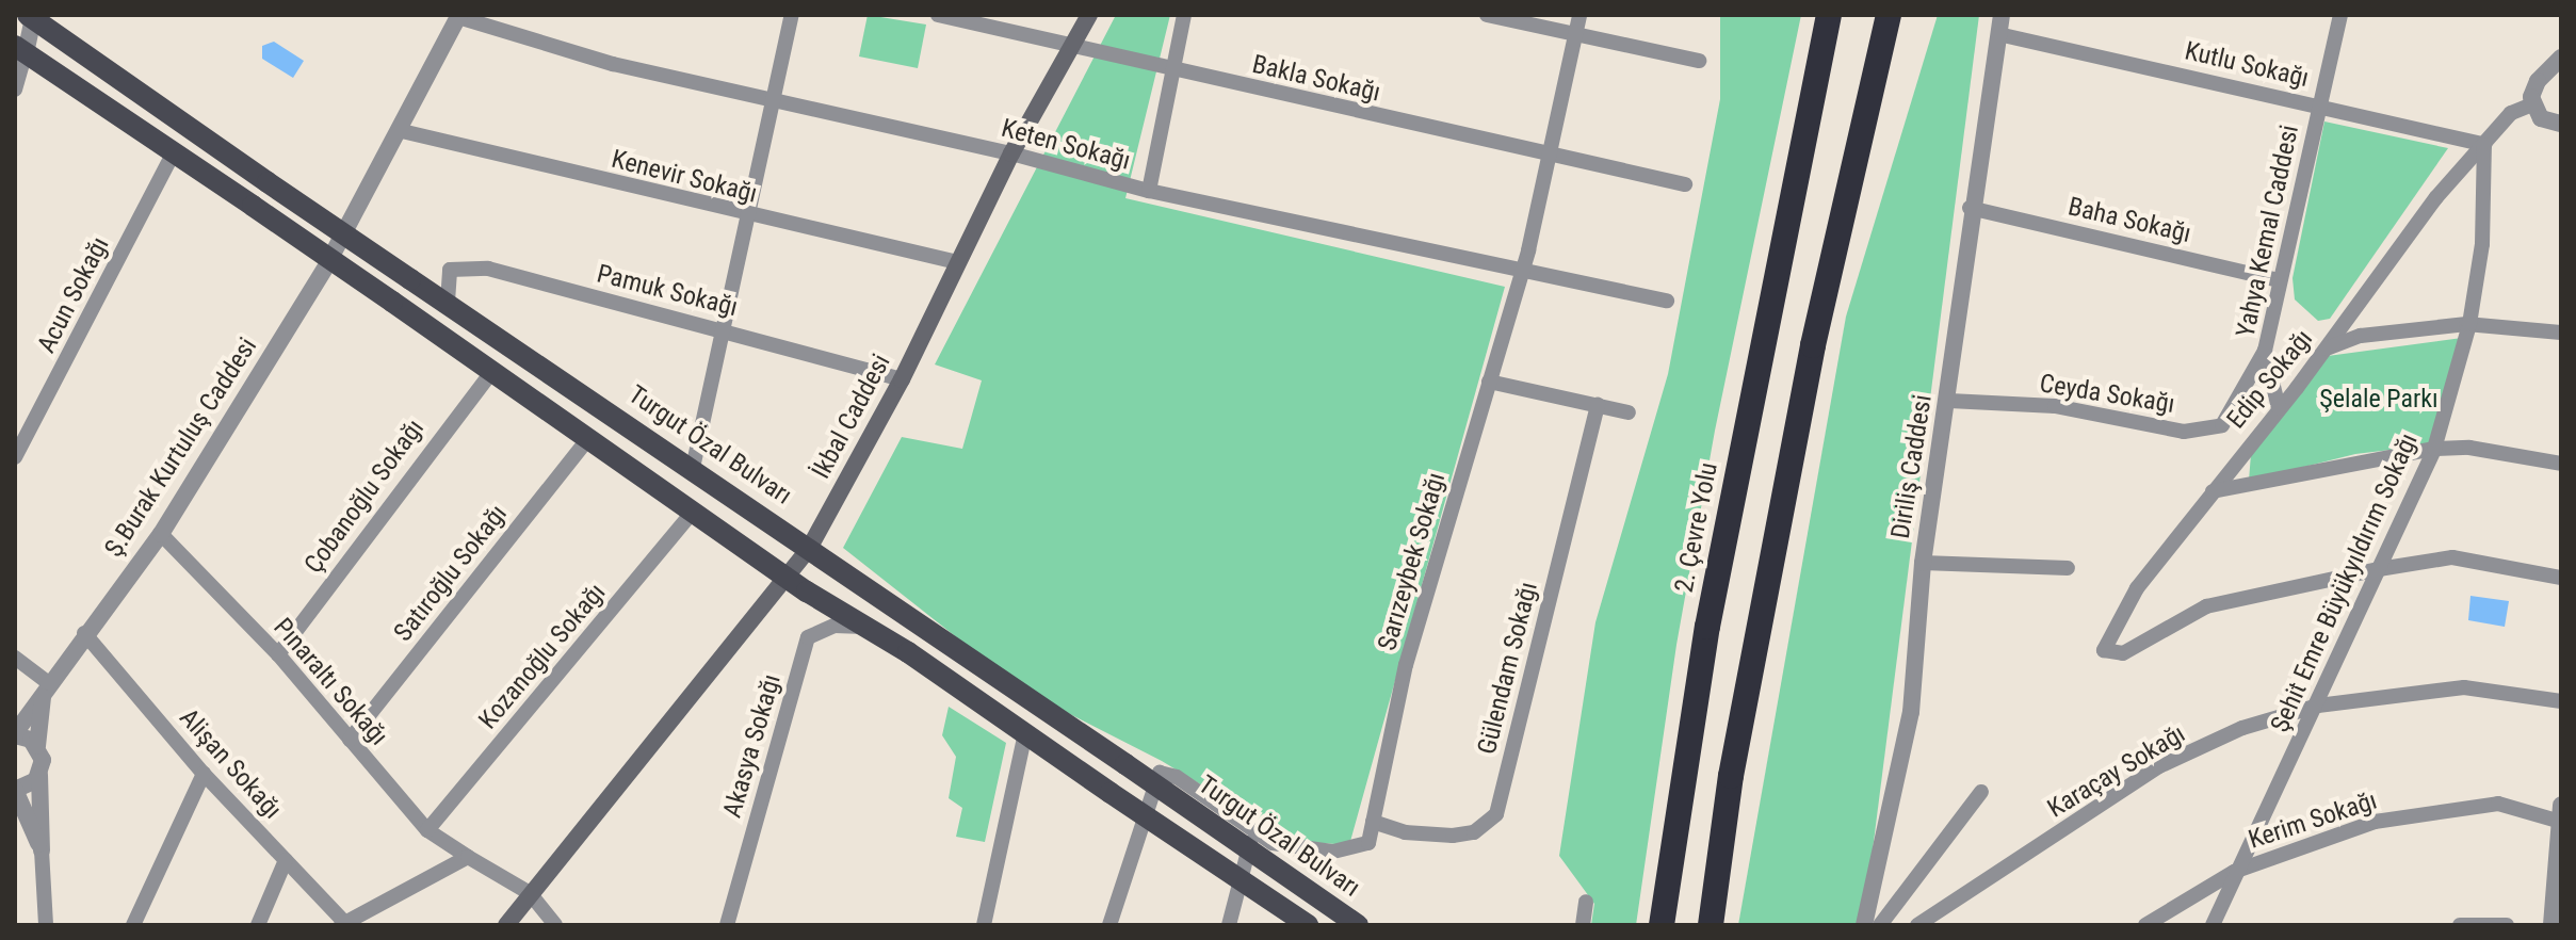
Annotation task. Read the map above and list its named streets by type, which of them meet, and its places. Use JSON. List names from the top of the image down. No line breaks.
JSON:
{"streets":{"highway":["2. Çevre Yolu"],"main road":["İkbal Caddesi","Turgut Özal Bulvarı"],"street":["Kutlu Sokağı","Bakla Sokağı","Keten Sokağı","Kenevir Sokağı","Baha Sokağı","Yahya Kemal Caddesi","Pamuk Sokağı","Acun Sokağı","Edip Sokağı","Ceyda Sokağı","Ş.Burak Kurtuluş Caddesi","Diriliş Caddesi","Çobanoğlu Sokağı","Sarızeybek Sokağı","Satıroğlu Sokağı","Şehit Emre Büyükyıldırım Sokağı","Kozanoğlu Sokağı","Gülendam Sokağı","Pınaraltı Sokağı","Akasya Sokağı","Alişan Sokağı","Karaçay Sokağı","Kerim Sokağı"]},"crossings":[["Kutlu Sokağı","Yahya Kemal Caddesi"],["Kutlu Sokağı","Edip Sokağı"],["Kutlu Sokağı","Diriliş Caddesi"],["Kutlu Sokağı","Şehit Emre Büyükyıldırım Sokağı"],["Bakla Sokağı","İkbal Caddesi"],["Bakla Sokağı","Sarızeybek Sokağı"],["Keten Sokağı","İkbal Caddesi"],["Keten Sokağı","Ş.Burak Kurtuluş Caddesi"],["Keten Sokağı","Sarızeybek Sokağı"],["Kenevir Sokağı","İkbal Caddesi"],["Kenevir Sokağı","Ş.Burak Kurtuluş Caddesi"],["Baha Sokağı","Yahya Kemal Caddesi"],["Baha Sokağı","Diriliş Caddesi"],["Yahya Kemal Caddesi","Edip Sokağı"],["Yahya Kemal Caddesi","Ceyda Sokağı"],["Pamuk Sokağı","İkbal Caddesi"],["Pamuk Sokağı","Turgut Özal Bulvarı"],["Edip Sokağı","Şehit Emre Büyükyıldırım Sokağı"],["Ceyda Sokağı","Diriliş Caddesi"],["İkbal Caddesi","Turgut Özal Bulvarı"],["İkbal Caddesi","Pınaraltı Sokağı"],["Ş.Burak Kurtuluş Caddesi","Pınaraltı Sokağı"],["Ş.Burak Kurtuluş Caddesi","Alişan Sokağı"],["Çobanoğlu Sokağı","Pınaraltı Sokağı"],["Sarızeybek Sokağı","Gülendam Sokağı"],["Satıroğlu Sokağı","Pınaraltı Sokağı"],["Şehit Emre Büyükyıldırım Sokağı","Karaçay Sokağı"],["Şehit Emre Büyükyıldırım Sokağı","Kerim Sokağı"],["Kozanoğlu Sokağı","Pınaraltı Sokağı"]],"parks":["Şelale Parkı"]}
